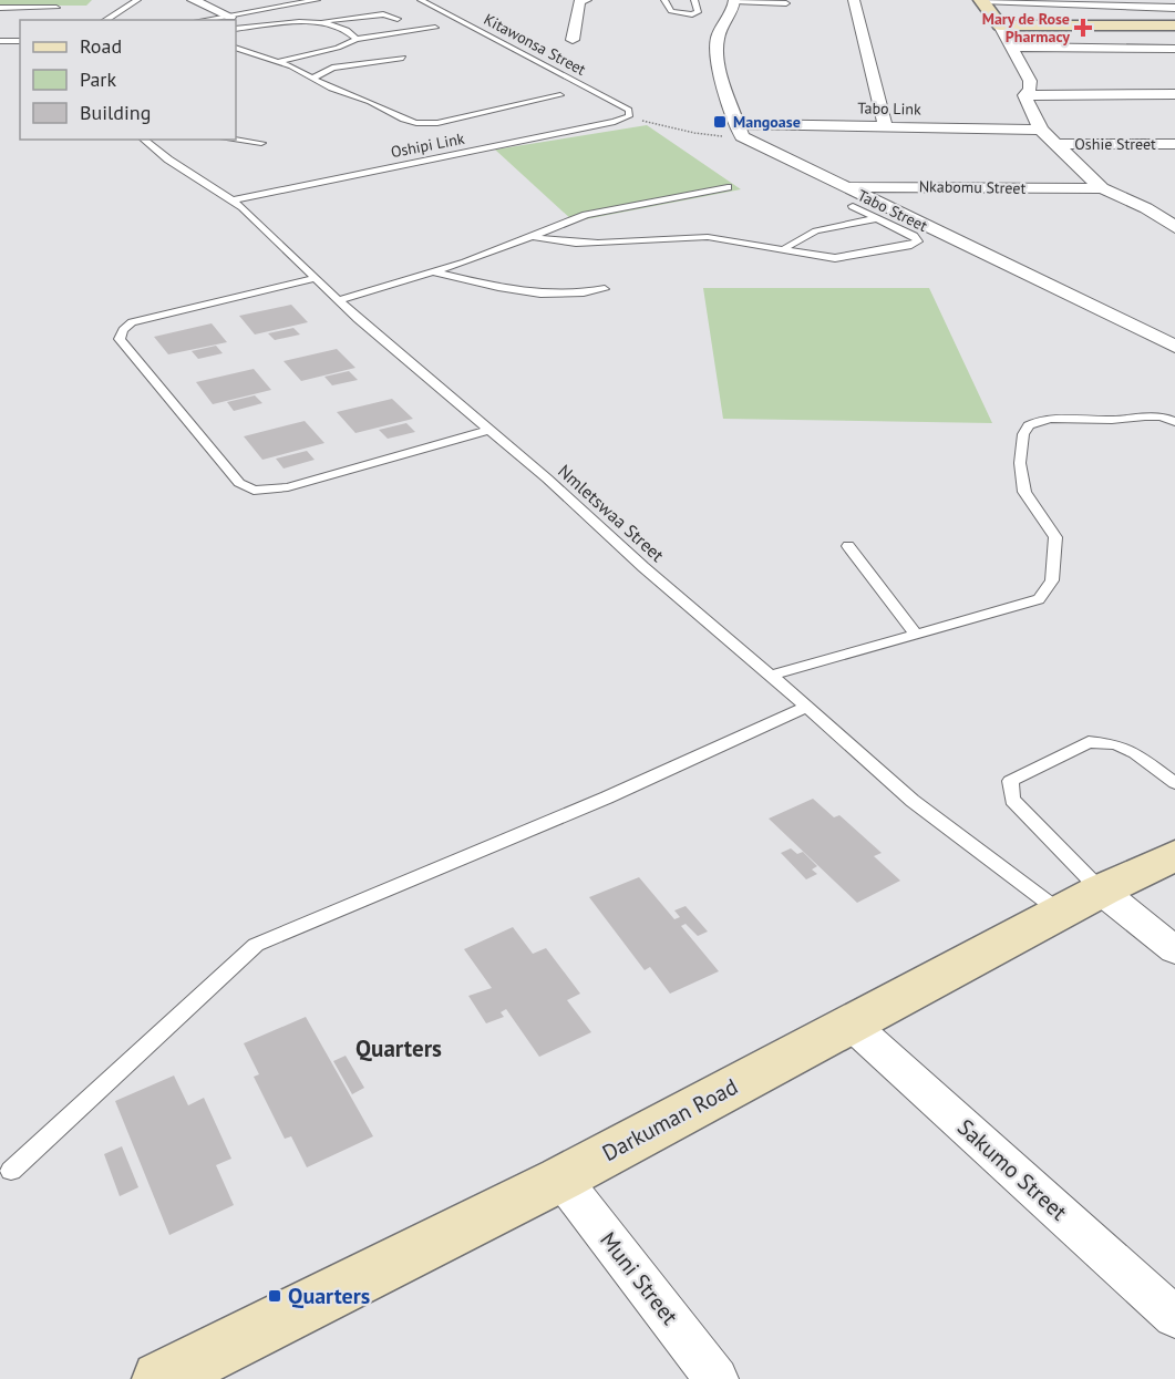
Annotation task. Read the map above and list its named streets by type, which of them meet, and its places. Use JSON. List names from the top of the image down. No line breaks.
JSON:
{"streets":{"street":["Tabo Link","Oshie Street","Nkabomu Street","Tabo Street","Darkuman Road","Sakumo Street","Muni Street"],"lane":["Kitawonsa Street","Oshipi Link","Nmletswaa Street"]},"crossings":[["Kitawonsa Street","Oshipi Link"],["Tabo Link","Tabo Street"],["Oshipi Link","Nmletswaa Street"],["Nkabomu Street","Tabo Street"],["Nmletswaa Street","Darkuman Road"],["Darkuman Road","Sakumo Street"],["Darkuman Road","Muni Street"]],"districts":["Quarters"],"places":{"health":["Mary de Rose Pharmacy"],"transit":["Mangoase","Quarters"]},"legend":["Road","Park","Building"]}
